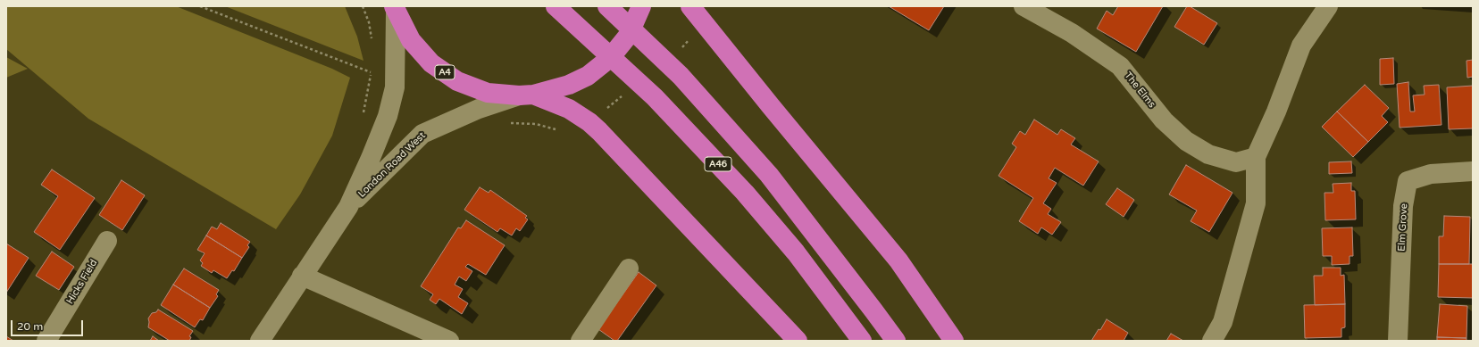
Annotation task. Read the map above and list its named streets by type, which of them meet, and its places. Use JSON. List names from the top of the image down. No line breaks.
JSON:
{"streets":{"highway":["A4","A46"],"street":["The Elms","London Road West","Elm Grove","Hicks Field"]},"crossings":[["A4","London Road West"]],"scale_bar":"20 m"}
